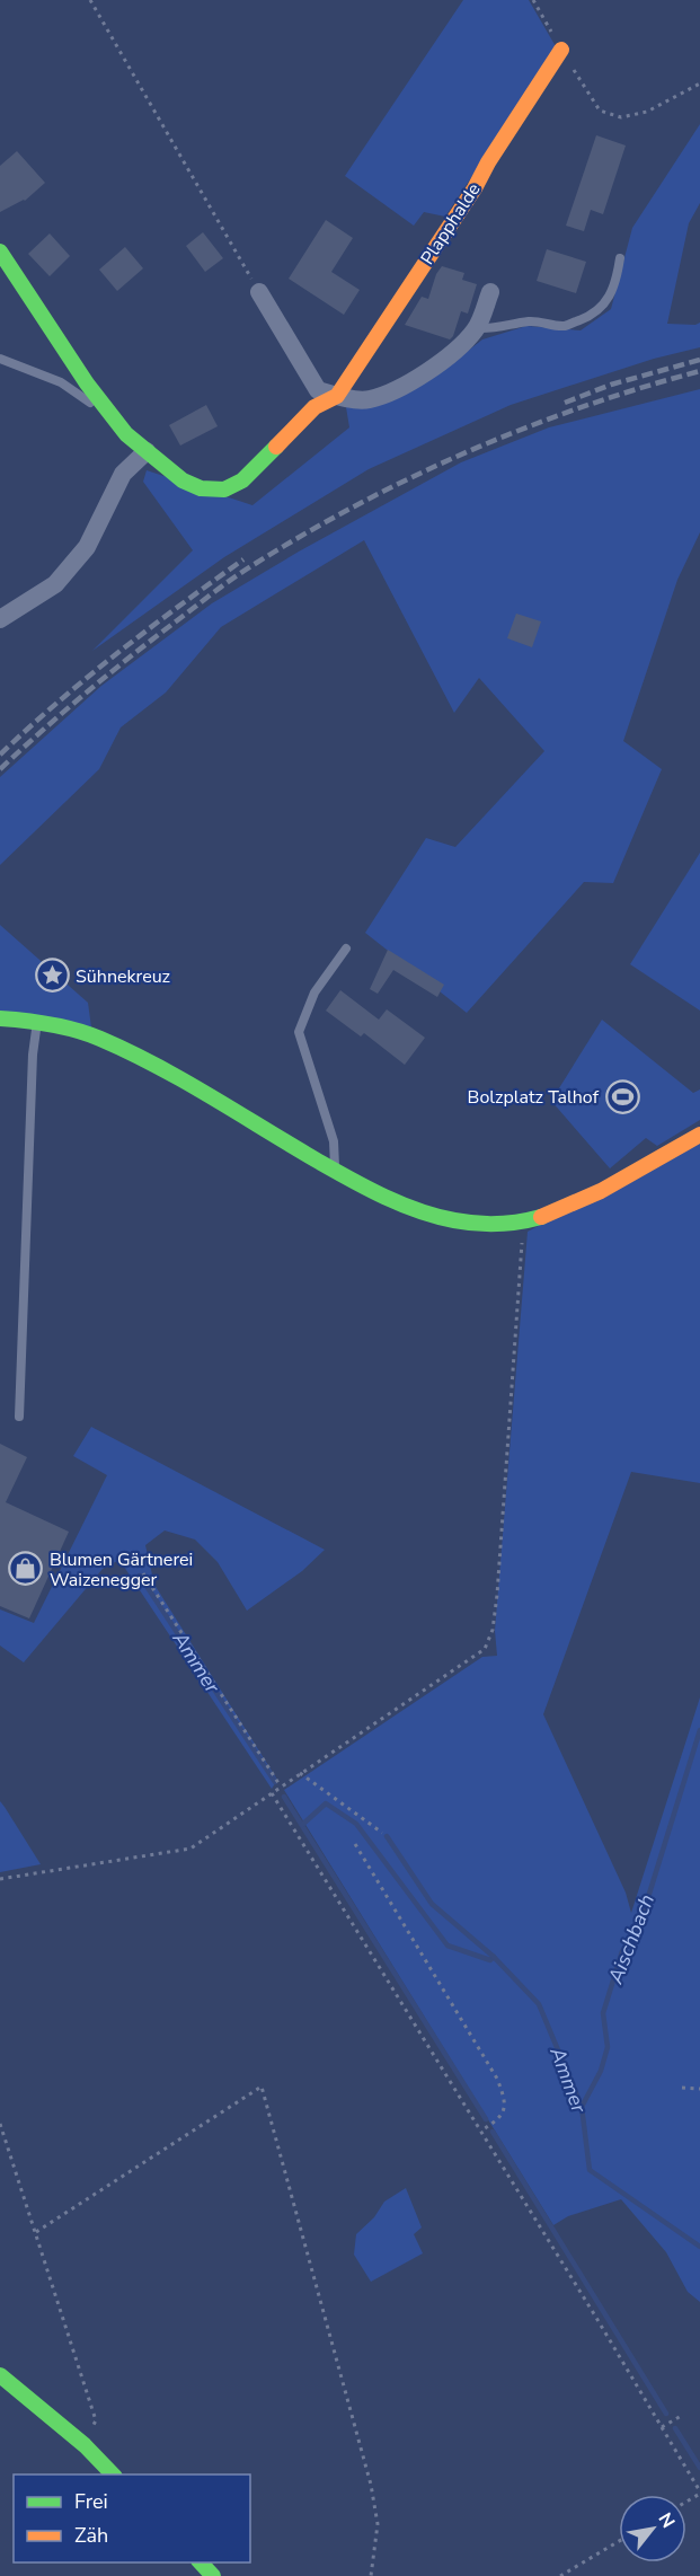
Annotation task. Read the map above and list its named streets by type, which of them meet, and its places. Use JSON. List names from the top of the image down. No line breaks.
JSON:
{"streets":{"street":["Plapphalde"]},"water":["Ammer","Aischbach"],"places":{"place":["Sühnekreuz"],"sports":["Bolzplatz Talhof"],"shop":["Blumen Gärtnerei Waizenegger"]},"legend":["Frei","Zäh"],"north":"top right"}
